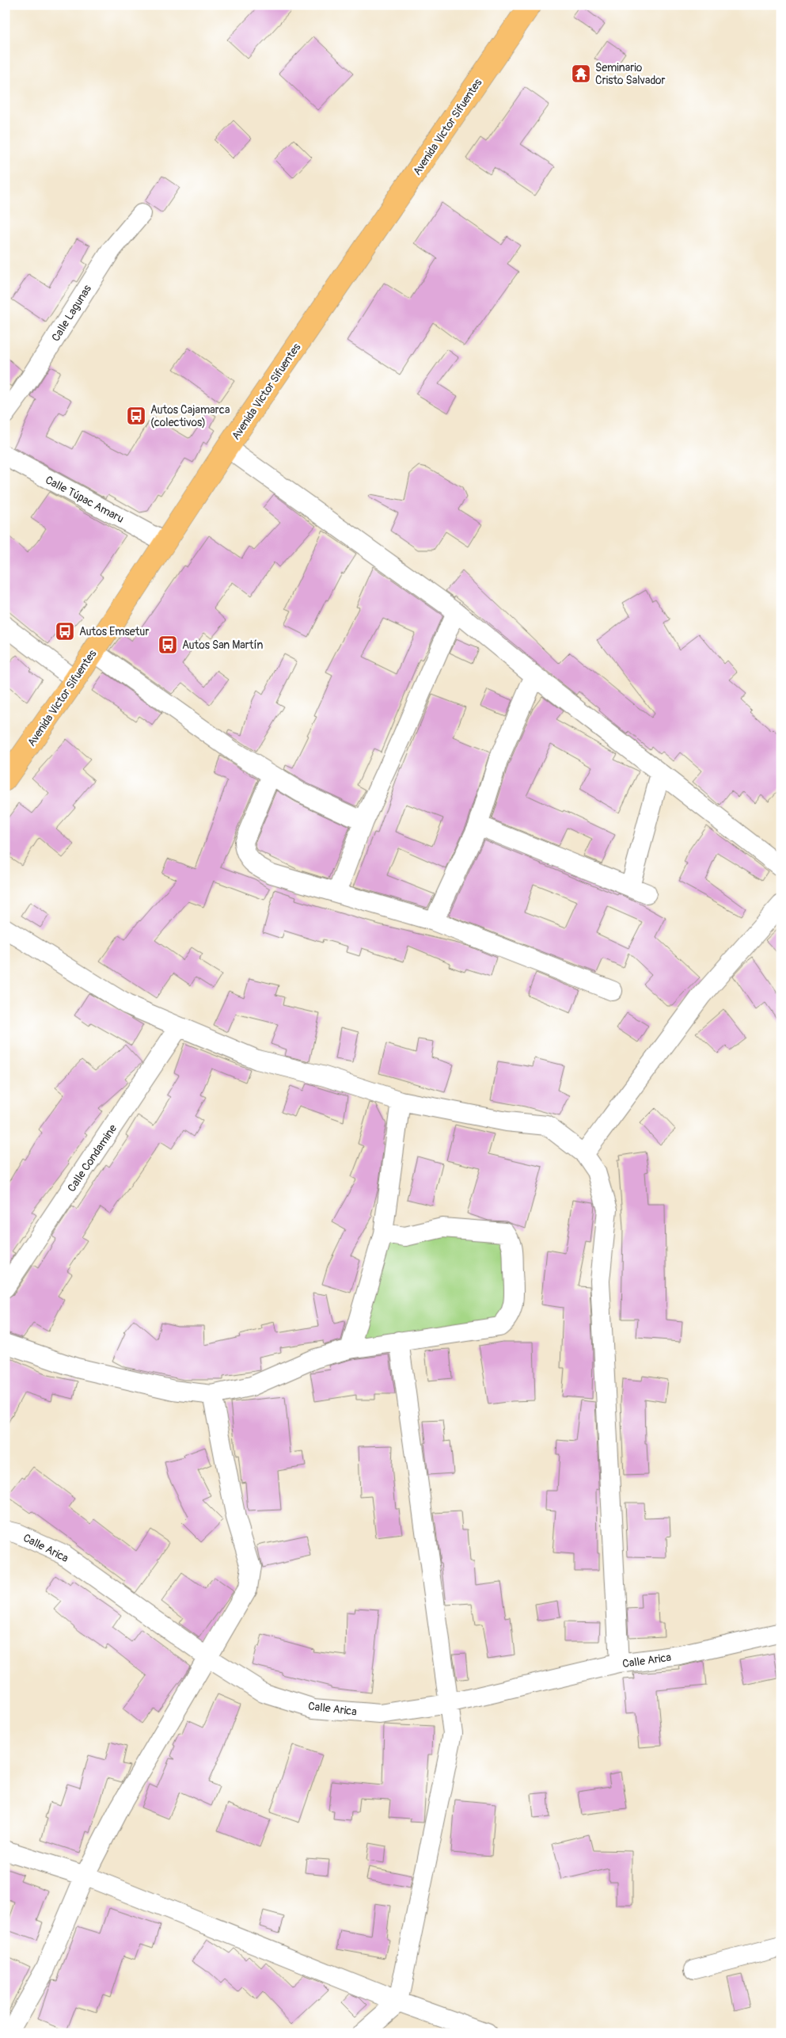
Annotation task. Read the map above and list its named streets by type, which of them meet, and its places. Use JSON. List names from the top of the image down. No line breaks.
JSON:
{"streets":{"highway":["Avenida Victor Sifuentes"],"street":["Calle Lagunas","Calle Túpac Amaru","Calle Condamine","Calle Arica"]},"crossings":[["Avenida Victor Sifuentes","Calle Túpac Amaru"]],"places":{"temple":["Seminario Cristo Salvador"],"bus stop":["Autos Cajamarca (colectivos)","Autos Emsetur","Autos San Martín"]}}
